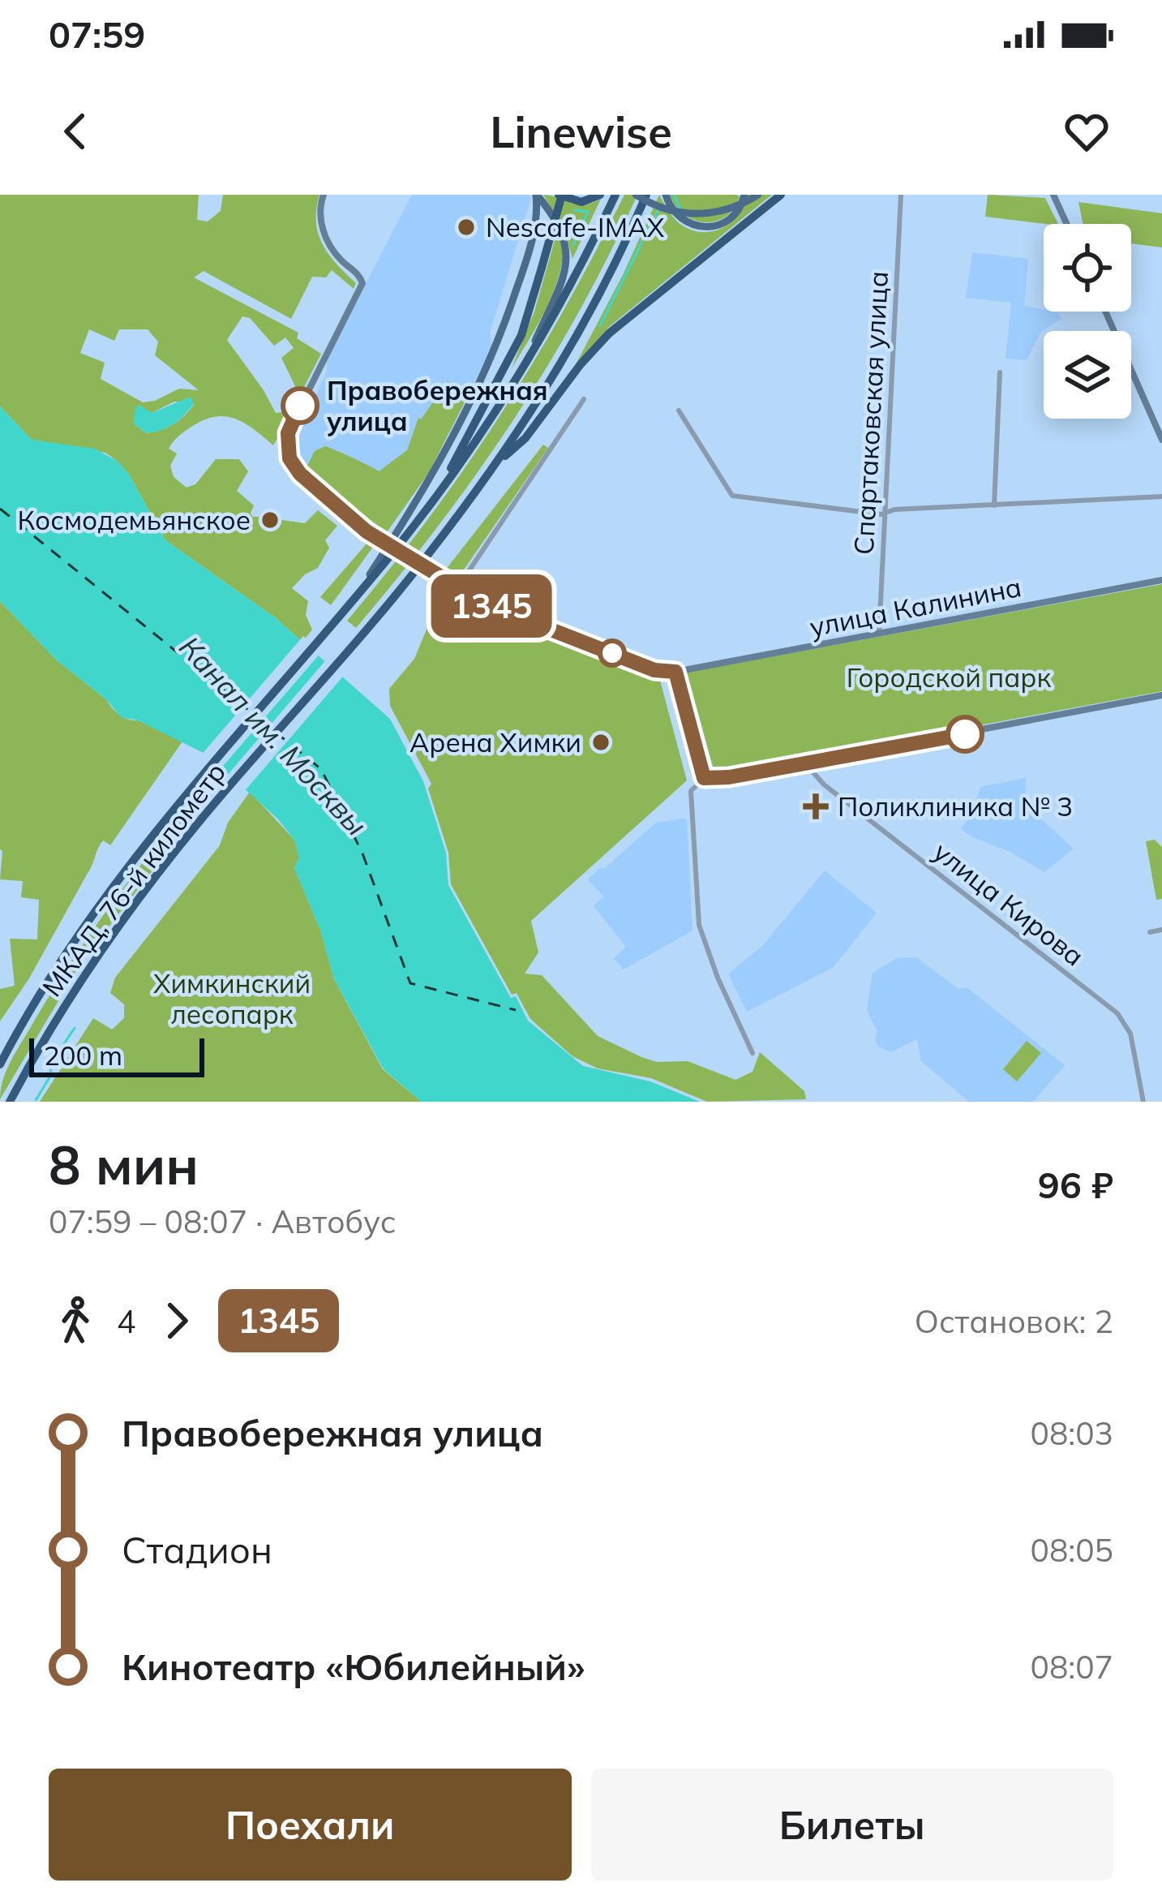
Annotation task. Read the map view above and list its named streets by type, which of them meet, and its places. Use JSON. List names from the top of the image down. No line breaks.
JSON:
{"streets":{"highway":["МКАД, 76-й километр"],"street":["Спартаковская улица","улица Калинина","улица Кирова"]},"crossings":[["Спартаковская улица","улица Калинина"]],"water":["Канал им. Москвы"],"parks":["Городской парк","Химкинский лесопарк"],"places":{"other":["Nescafe-IMAX","Правобережная улица","Космодемьянское","Арена Химки"],"health":["Поликлиника № 3"]},"lines":["bus line 1345"],"scale_bar":"200 m","page":{"status":"07:59","header":"Linewise","on_map":"1345","scale":"200 m","heading":["8 мин","07:59 – 08:07 · Автобус","96 ₽"],"legs":["4","1345","Остановок: 2"],"list":[{"name":"Правобережная улица","value":"08:03"},{"name":"Стадион","value":"08:05"},{"name":"Кинотеатр «Юбилейный»","value":"08:07"}],"buttons":["Поехали","Билеты"]}}
